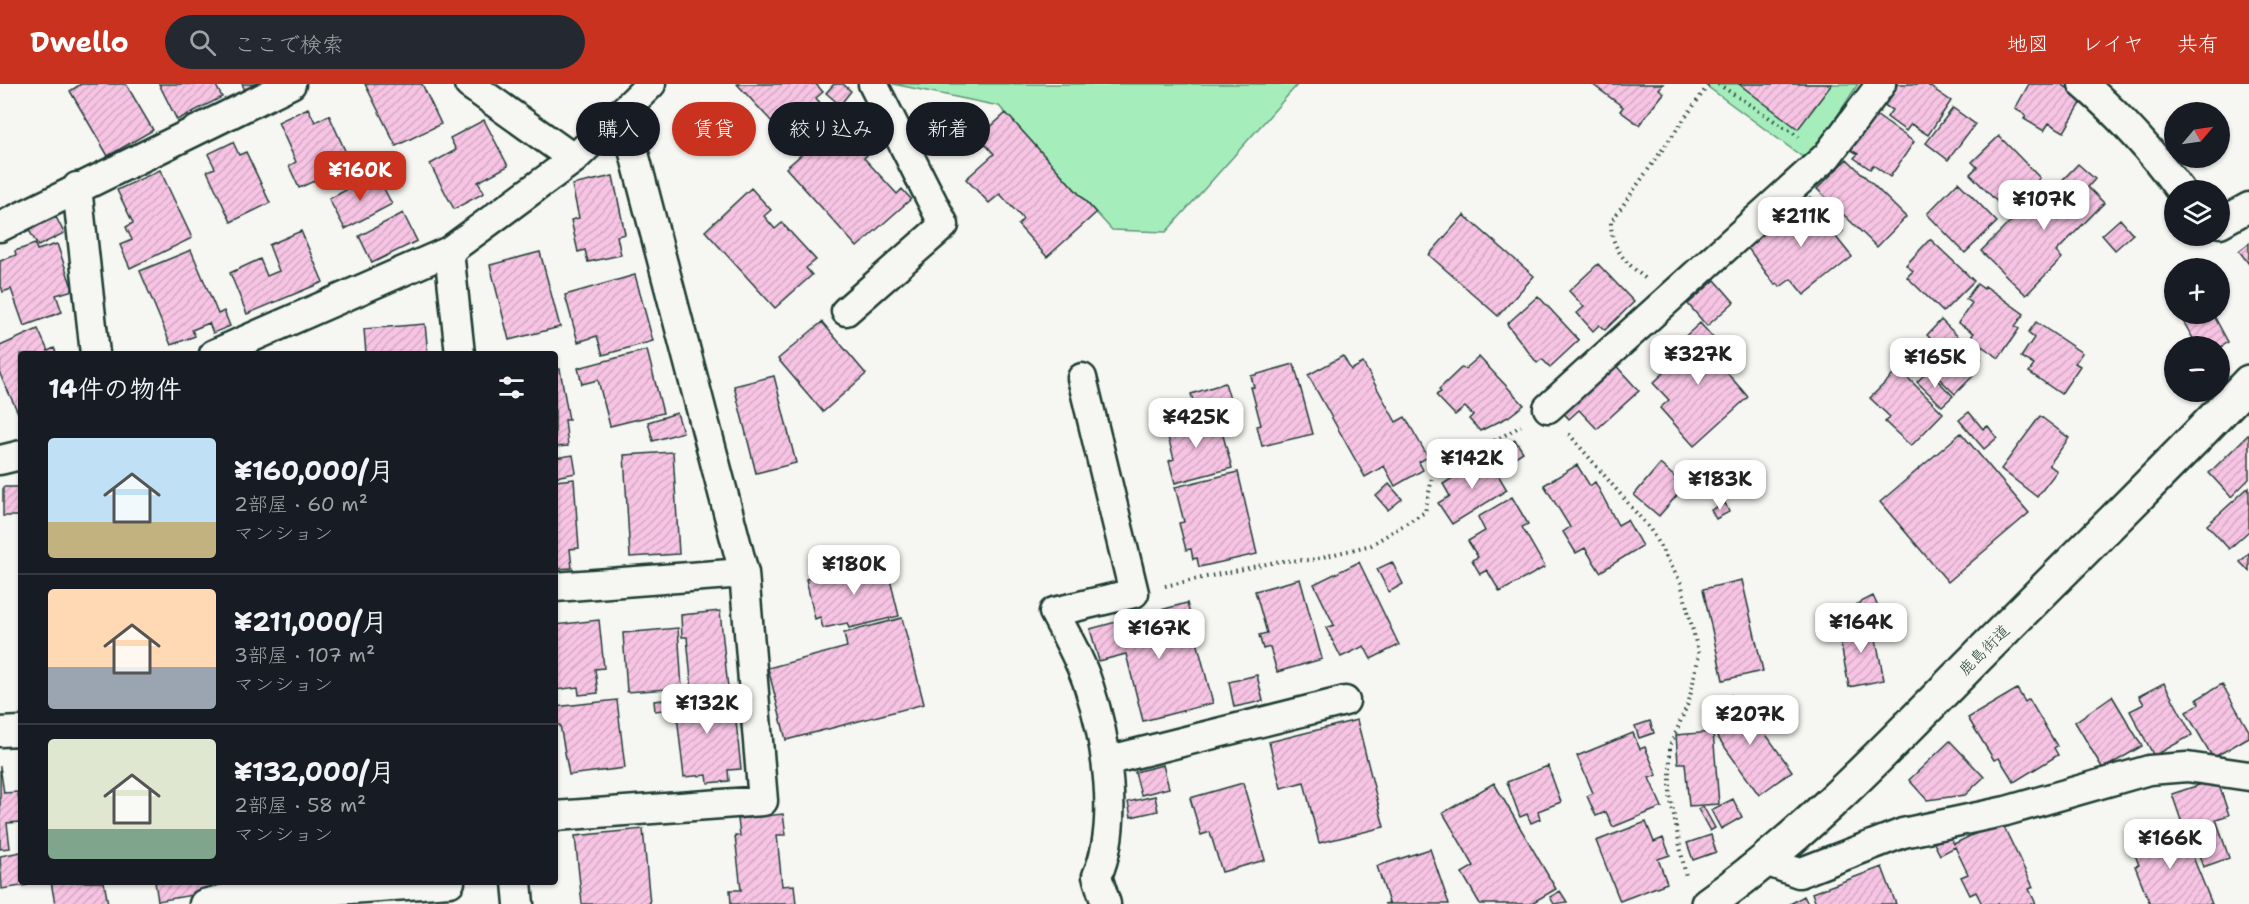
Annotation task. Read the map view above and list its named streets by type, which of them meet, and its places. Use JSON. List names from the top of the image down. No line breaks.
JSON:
{"streets":{"street":["鹿島街道"]},"north":"top right","page":{"header":"Dwello","search":"ここで検索","nav":["地図","レイヤ","共有"],"map_buttons":["+","−"],"chip":["購入","賃貸","絞り込み","新着"],"price":["¥160K","¥107K","¥211K","¥327K","¥165K","¥425K","¥142K","¥183K","¥180K","¥164K","¥167K","¥132K","¥207K","¥166K"],"heading":"14件の物件","list":[{"name":"¥160,000/月","note":"2部屋 · 60 m² · マンション"},{"name":"¥211,000/月","note":"3部屋 · 107 m² · マンション"},{"name":"¥132,000/月","note":"2部屋 · 58 m² · マンション"}]}}
